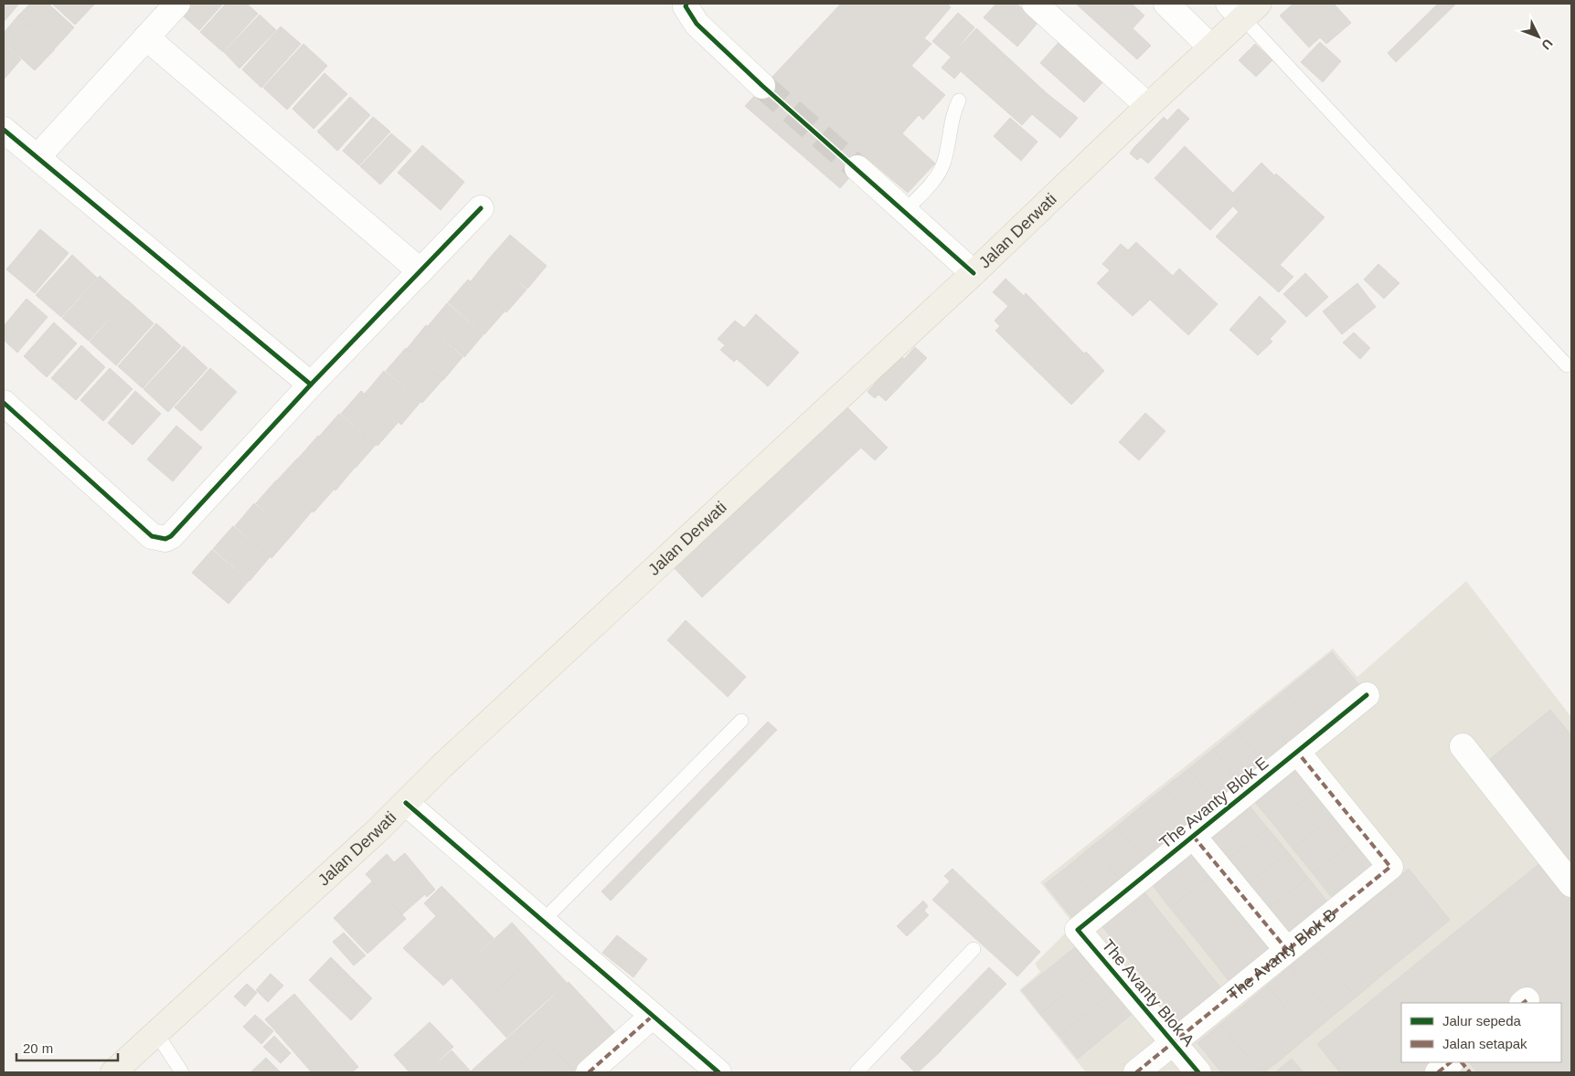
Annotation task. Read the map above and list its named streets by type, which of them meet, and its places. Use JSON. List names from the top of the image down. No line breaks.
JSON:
{"streets":{"main road":["Jalan Derwati"],"street":["The Avanty Blok E","The Avanty Blok B","The Avanty Blok A"]},"crossings":[["The Avanty Blok E","The Avanty Blok B"],["The Avanty Blok E","The Avanty Blok A"],["The Avanty Blok B","The Avanty Blok A"]],"legend":["Jalur sepeda","Jalan setapak"],"scale_bar":"20 m","north":"bottom right"}
